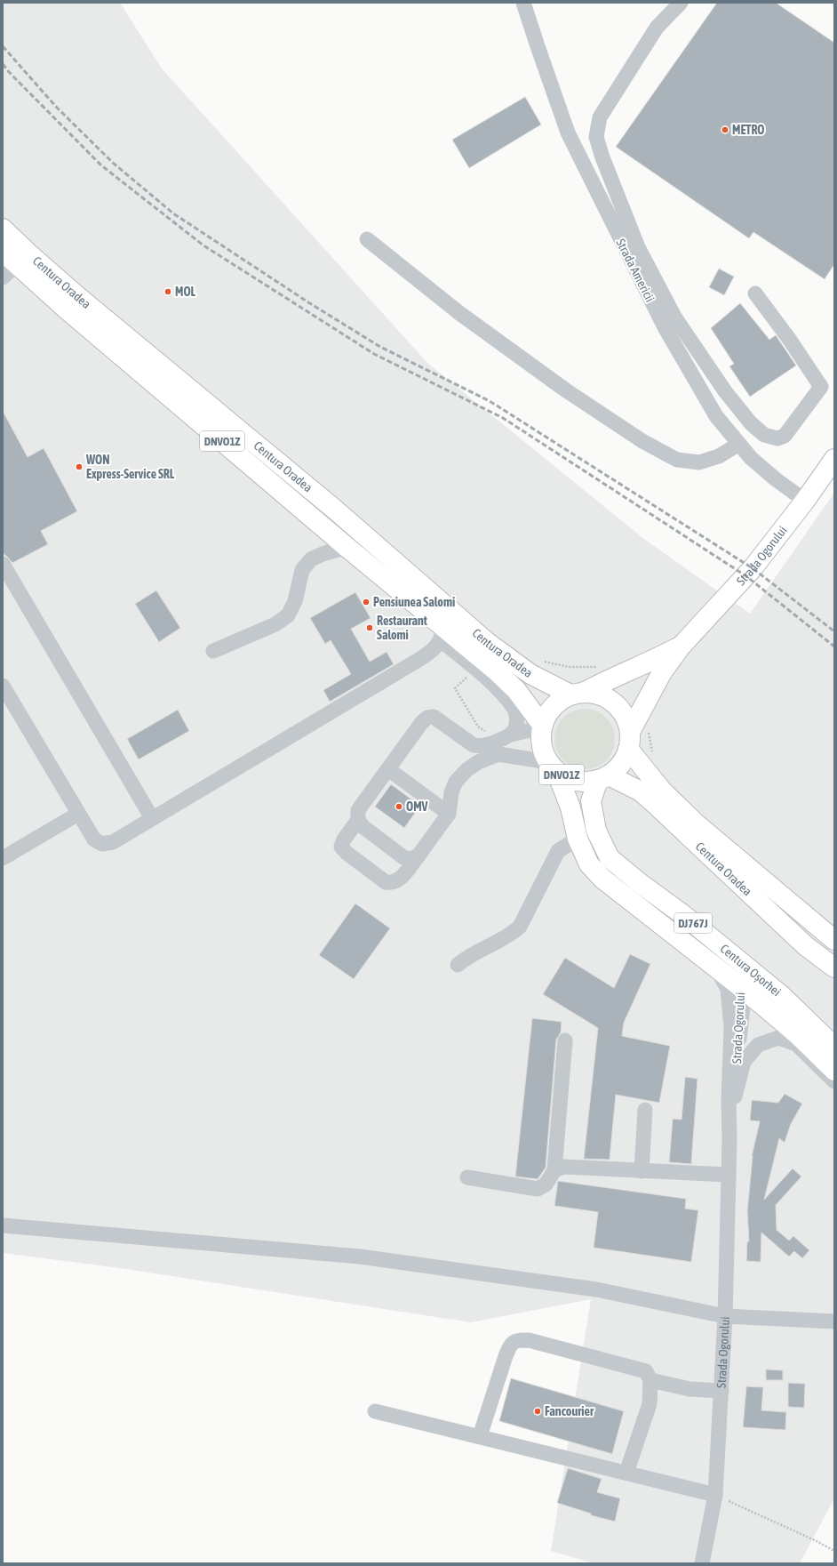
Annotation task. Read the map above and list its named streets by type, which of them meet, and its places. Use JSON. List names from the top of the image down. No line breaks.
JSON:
{"streets":{"main road":["Centura Oradea","DNVO1Z","Strada Ogorului","DJ767J","Centura Oșorhei"],"street":["Strada Americii"]},"crossings":[["Strada Americii","Strada Ogorului"],["Centura Oradea","DNVO1Z"],["Centura Oradea","Strada Ogorului"],["Centura Oradea","Centura Oșorhei"],["DNVO1Z","Strada Ogorului"],["DNVO1Z","Centura Oșorhei"],["Strada Ogorului","DJ767J"],["Strada Ogorului","Centura Oșorhei"],["DJ767J","Centura Oșorhei"]],"places":["METRO","MOL","WON Express-Service SRL","Pensiunea Salomi","Restaurant Salomi","OMV","Fancourier"]}
